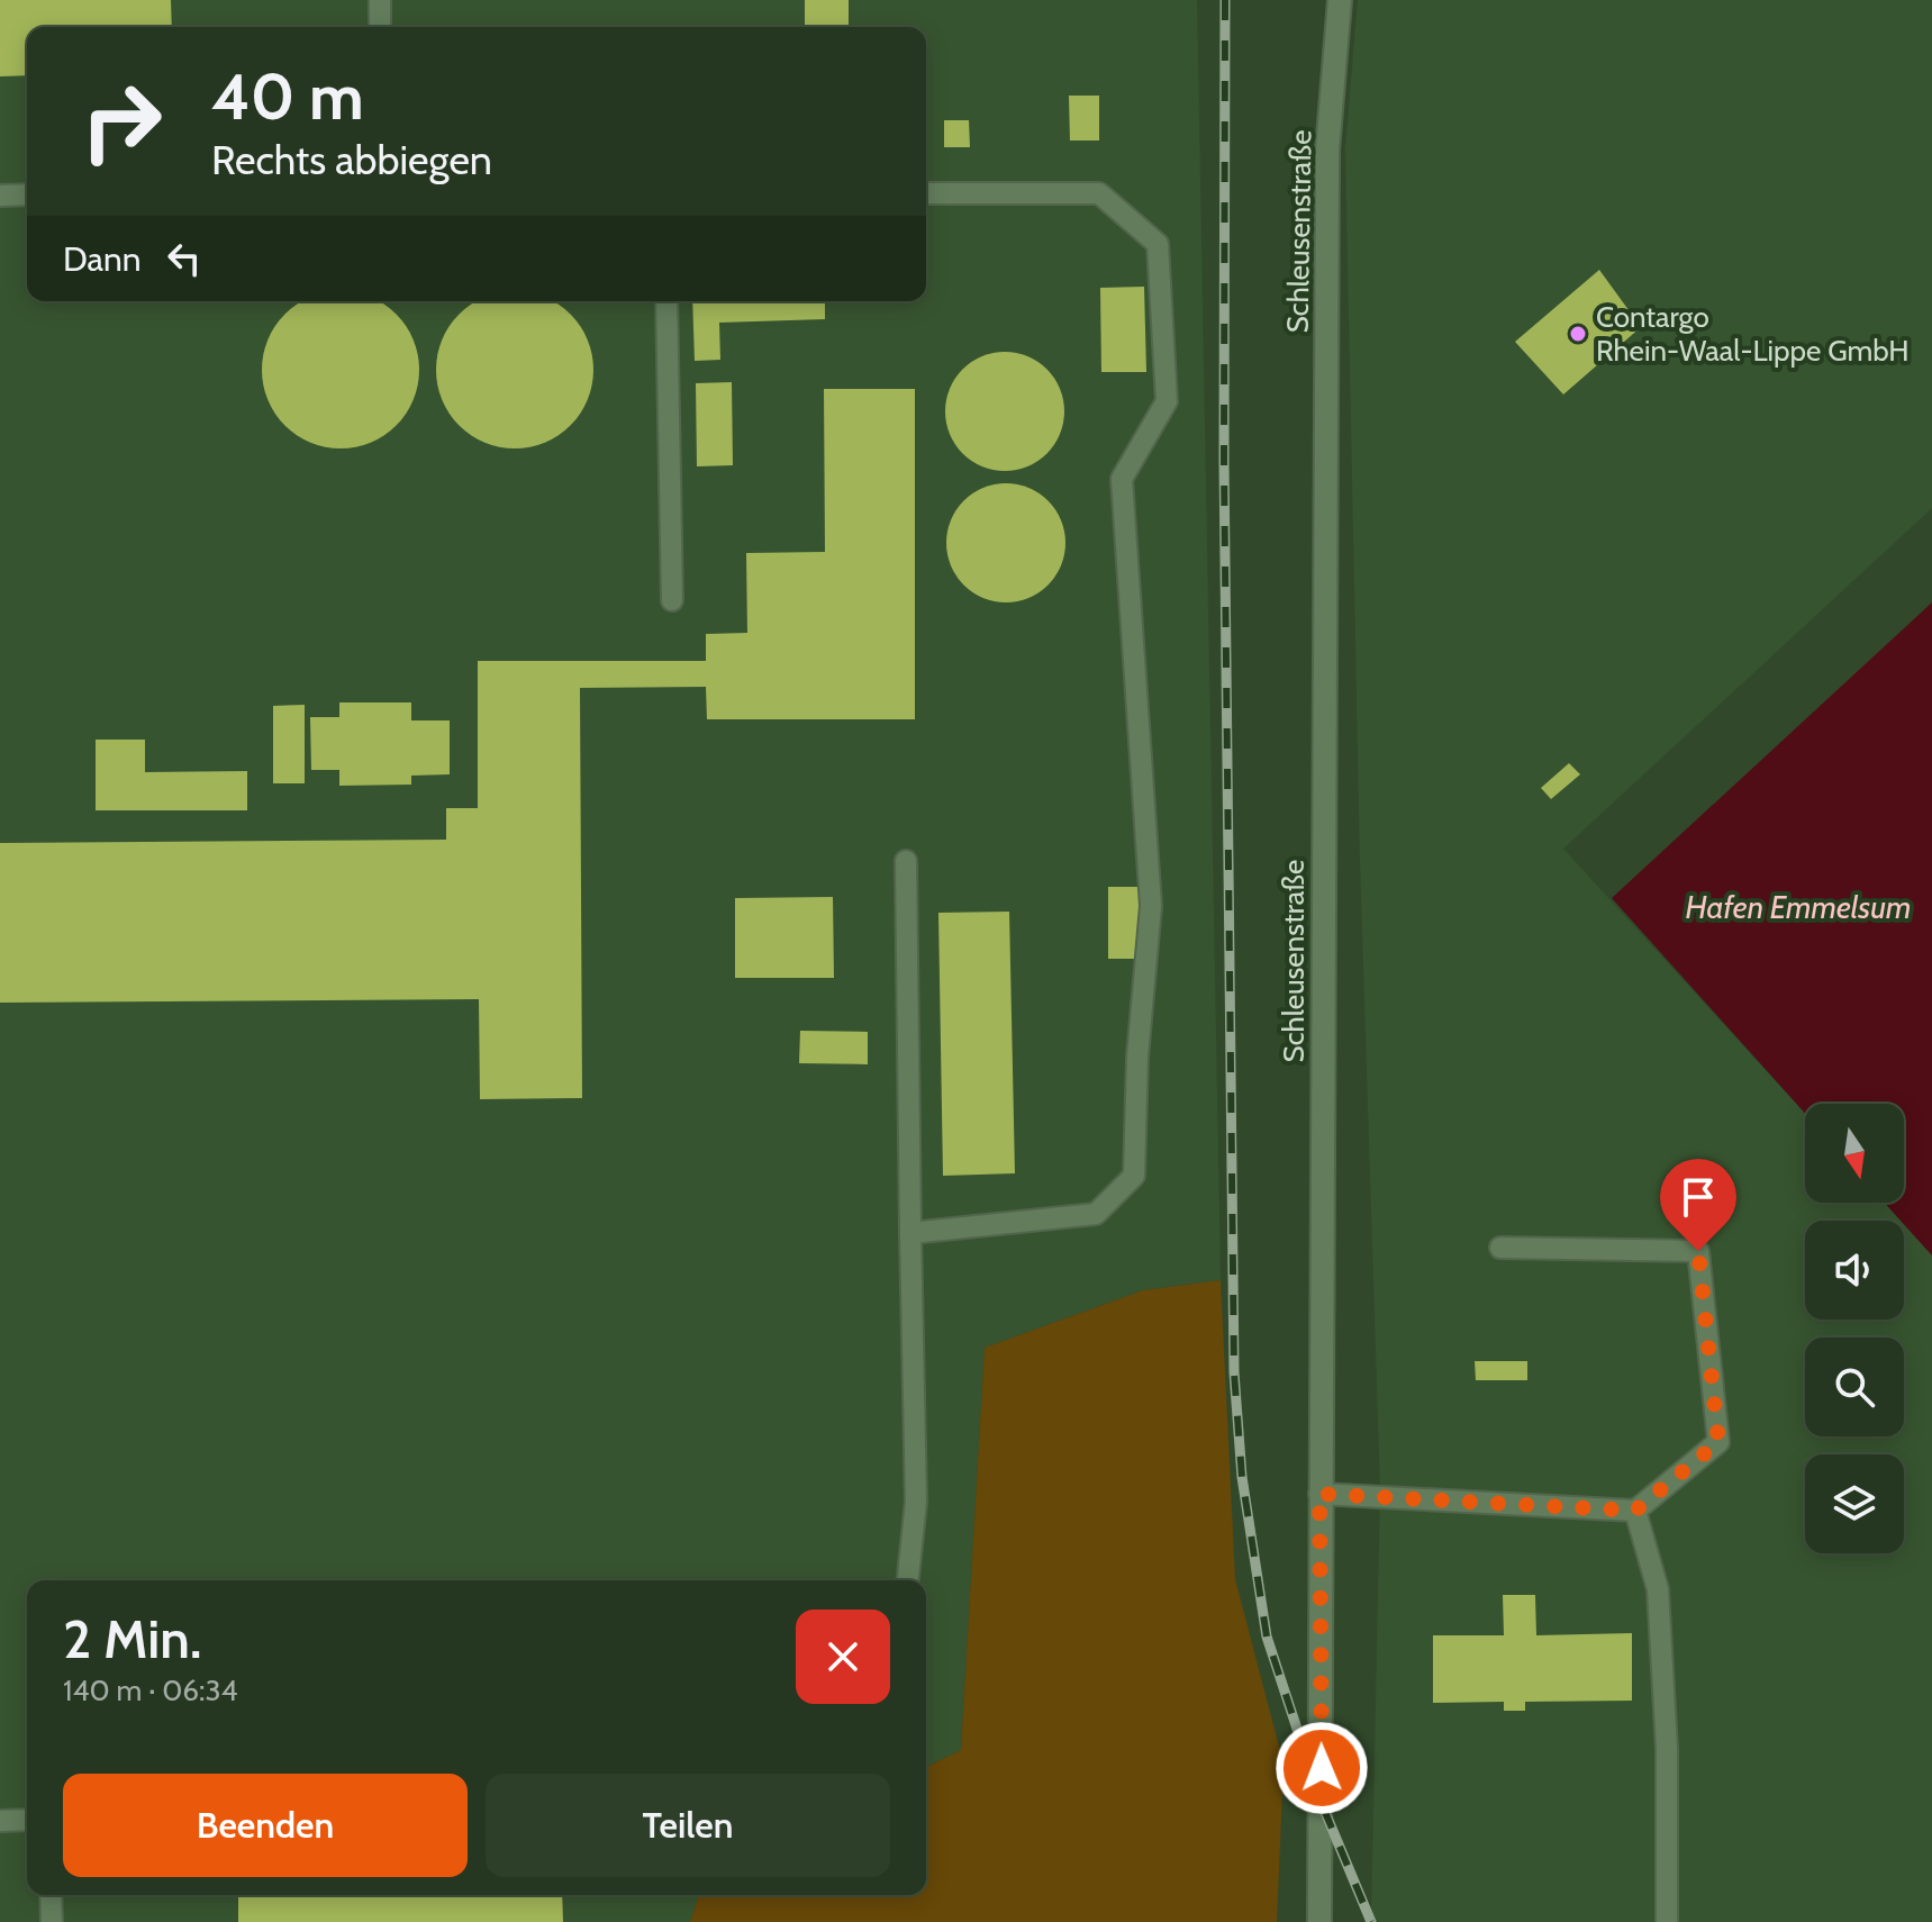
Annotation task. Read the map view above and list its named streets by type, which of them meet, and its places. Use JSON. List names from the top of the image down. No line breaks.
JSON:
{"streets":{"street":["Schleusenstraße"]},"water":["Hafen Emmelsum"],"places":["Contargo Rhein-Waal-Lippe GmbH"],"north":"bottom","page":{"turn":["40 m","Rechts abbiegen"],"then":"Dann","heading":["2 Min.","140 m · 06:34"],"buttons":["Beenden","Teilen"]}}
